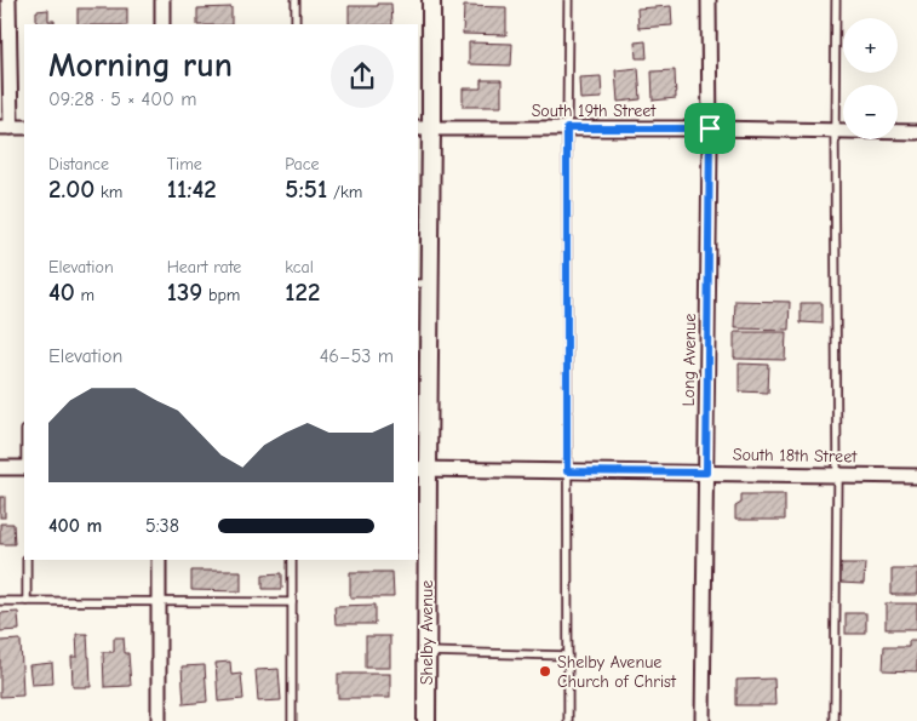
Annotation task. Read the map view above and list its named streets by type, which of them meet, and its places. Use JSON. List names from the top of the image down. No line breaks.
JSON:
{"streets":{"street":["South 19th Street","Long Avenue","South 18th Street","Shelby Avenue"]},"crossings":[["South 19th Street","Long Avenue"],["South 19th Street","Shelby Avenue"],["Long Avenue","South 18th Street"],["South 18th Street","Shelby Avenue"]],"places":["Shelby Avenue Church of Christ"],"page":{"map_buttons":["+","−"],"heading":["Morning run","09:28 · 5 × 400 m"],"stats":[["Distance","2.00 km"],["Time","11:42"],["Pace","5:51 /km"],["Elevation","40 m"],["Heart rate","139 bpm"],["kcal","122"]],"chart":["Elevation","46–53 m"],"list":[{"name":"400 m","note":"5:38"}]}}
